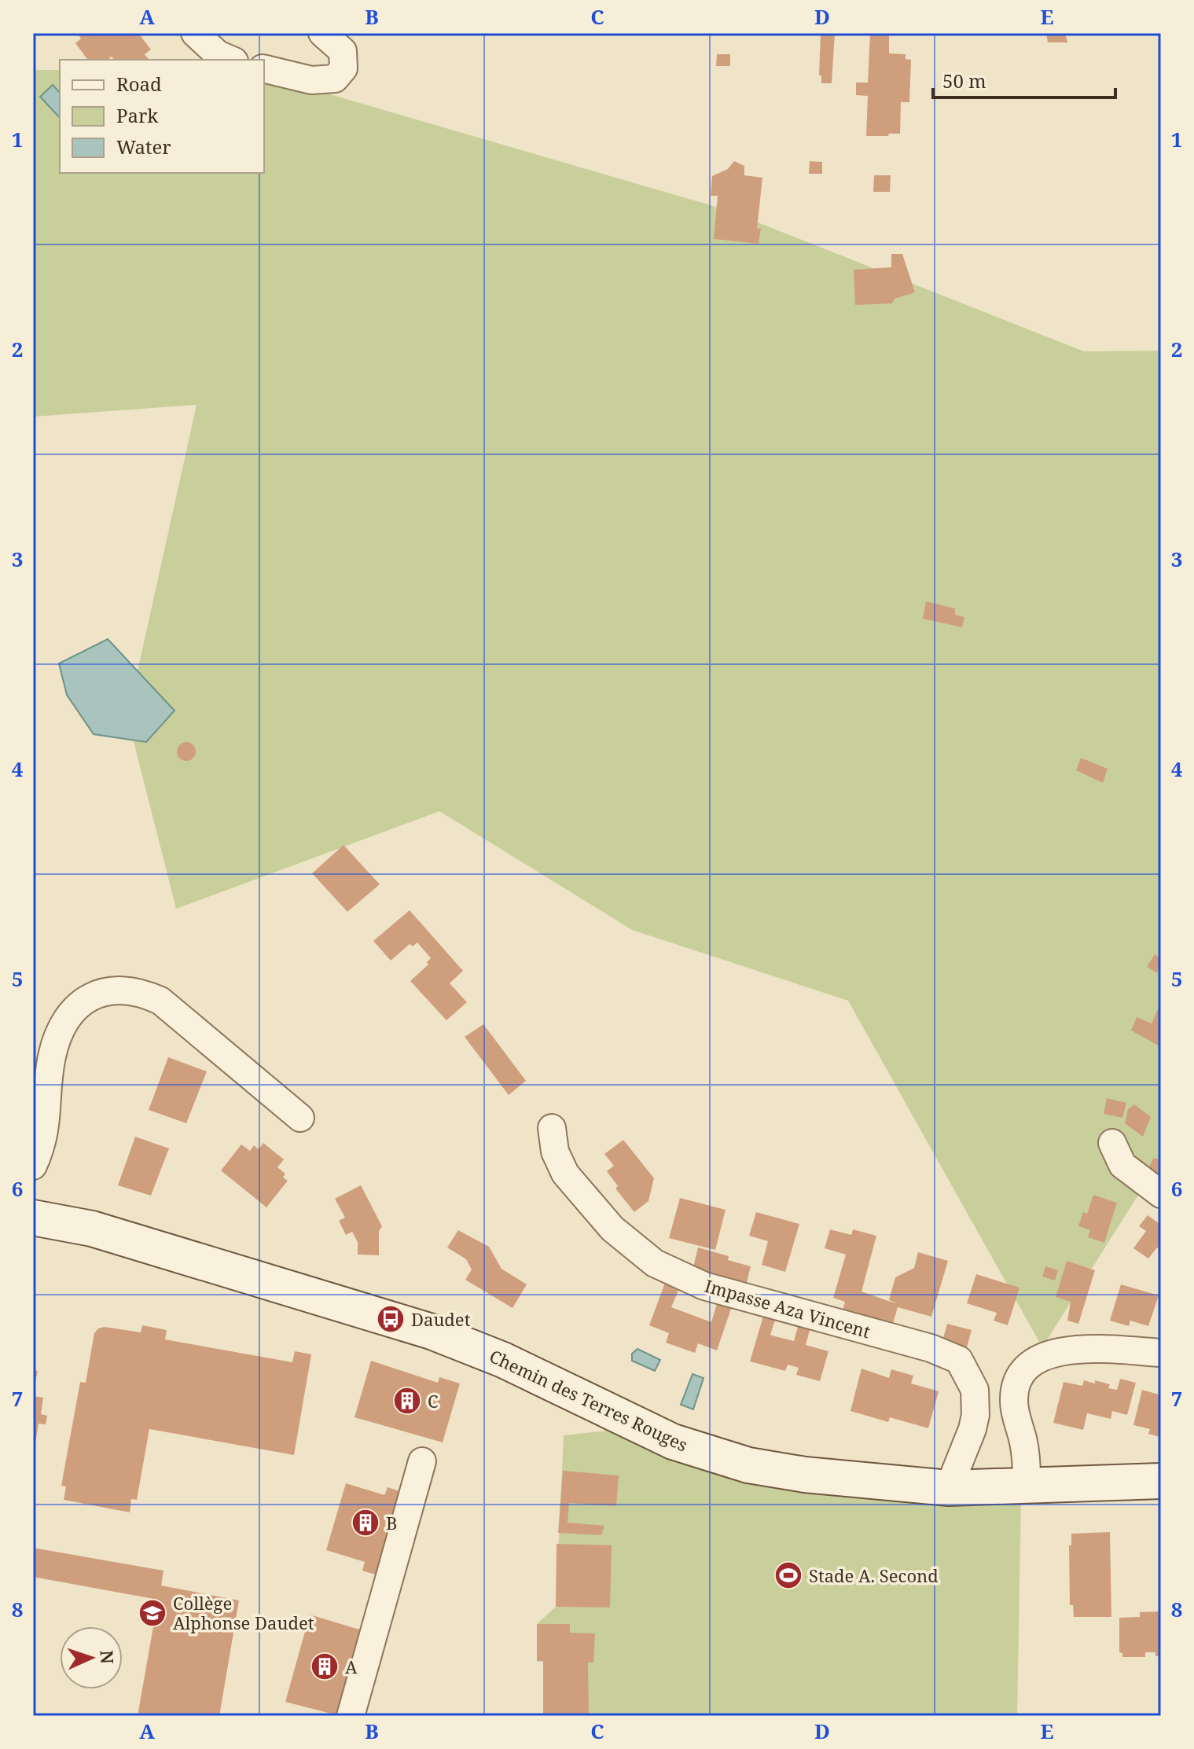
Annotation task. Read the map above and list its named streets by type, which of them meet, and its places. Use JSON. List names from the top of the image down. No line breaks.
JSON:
{"streets":{"main road":["Chemin des Terres Rouges"],"street":["Impasse Aza Vincent"]},"crossings":[["Impasse Aza Vincent","Chemin des Terres Rouges"]],"places":{"bus stop":["Daudet"],"building":["C","B","A"],"sports":["Stade A. Second"],"school or university":["Collège Alphonse Daudet"]},"legend":["Road","Park","Water"],"scale_bar":"50 m","north":"right","grid":{"columns":["A","B","C","D","E"],"rows":["1","2","3","4","5","6","7","8"]}}
